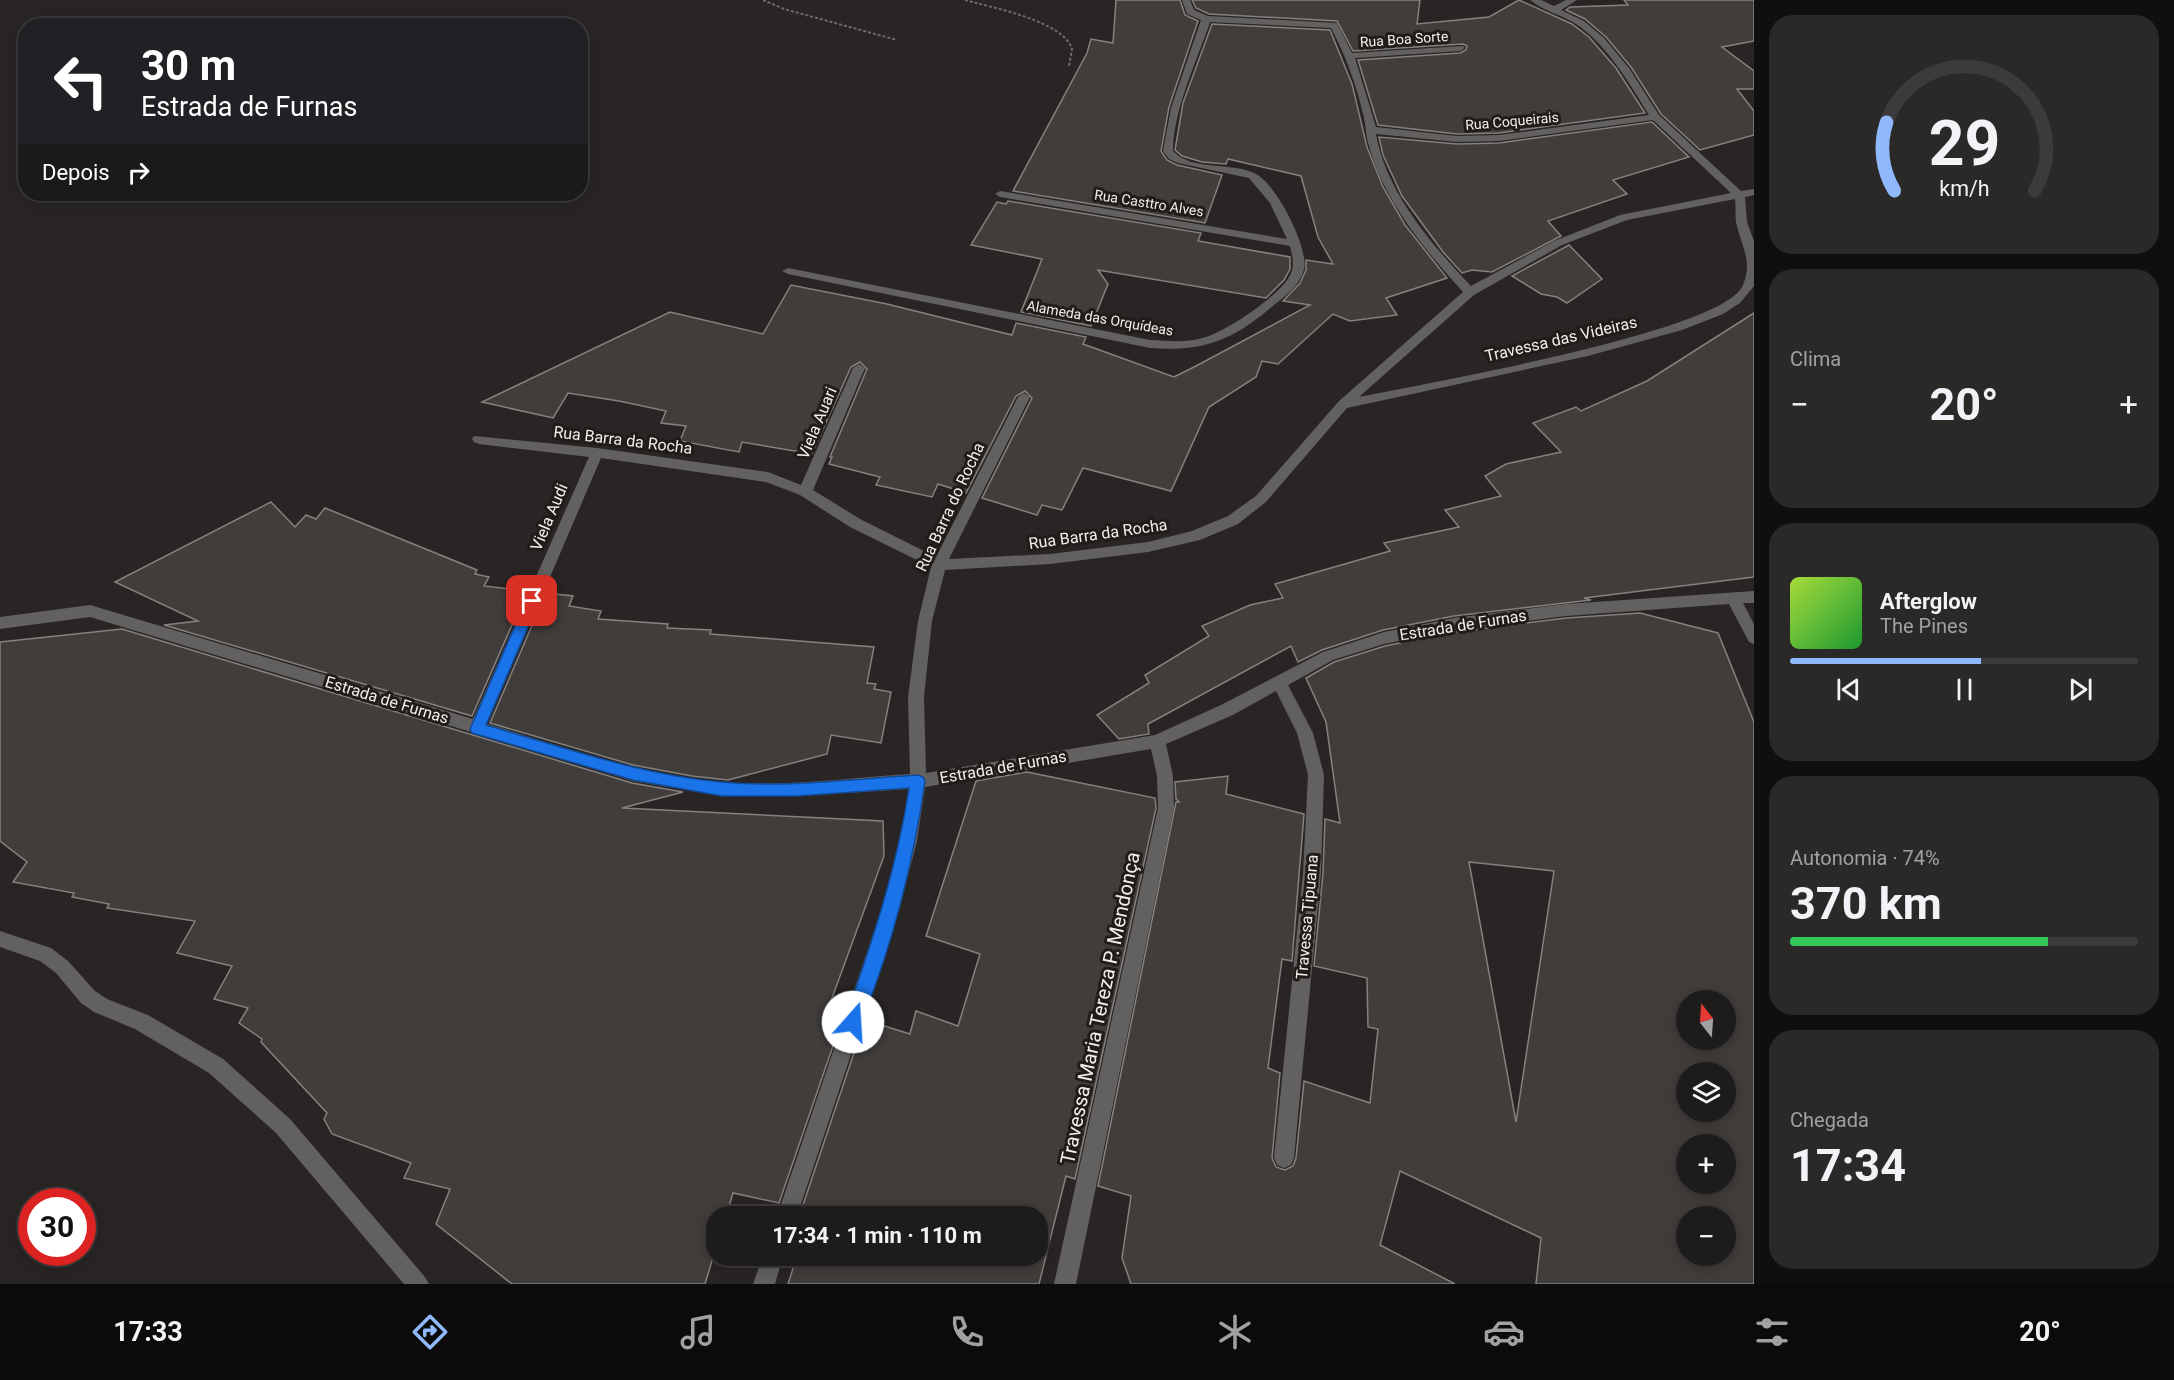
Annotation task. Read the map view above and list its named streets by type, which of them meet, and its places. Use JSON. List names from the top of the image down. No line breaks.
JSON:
{"streets":{"street":["Rua Boa Sorte","Rua Coqueirais","Rua Casttro Alves","Alameda das Orquídeas","Travessa das Videiras","Viela Auari","Rua Barra da Rocha","Rua Barra do Rocha","Viela Audi","Estrada de Furnas","Travessa Tipuana","Travessa Maria Tereza P. Mendonça"]},"crossings":[["Rua Casttro Alves","Alameda das Orquídeas"],["Travessa das Videiras","Rua Barra da Rocha"],["Viela Auari","Rua Barra da Rocha"],["Rua Barra da Rocha","Rua Barra do Rocha"],["Rua Barra da Rocha","Viela Audi"],["Rua Barra do Rocha","Estrada de Furnas"],["Viela Audi","Estrada de Furnas"],["Estrada de Furnas","Travessa Tipuana"],["Estrada de Furnas","Travessa Maria Tereza P. Mendonça"]],"north":"top","page":{"turn":["30 m","Estrada de Furnas"],"then":"Depois","tile":["Clima",["Autonomia · 74%","370 km"],["Chegada","17:34"]],"heat":["−","20°","+"],"song":["Afterglow","The Pines"],"map_buttons":["+","−"],"limit":"30","trip":"17:34 · 1 min · 110 m","tabs":["17:33","20°"],"gauge":["29","km/h"]}}
